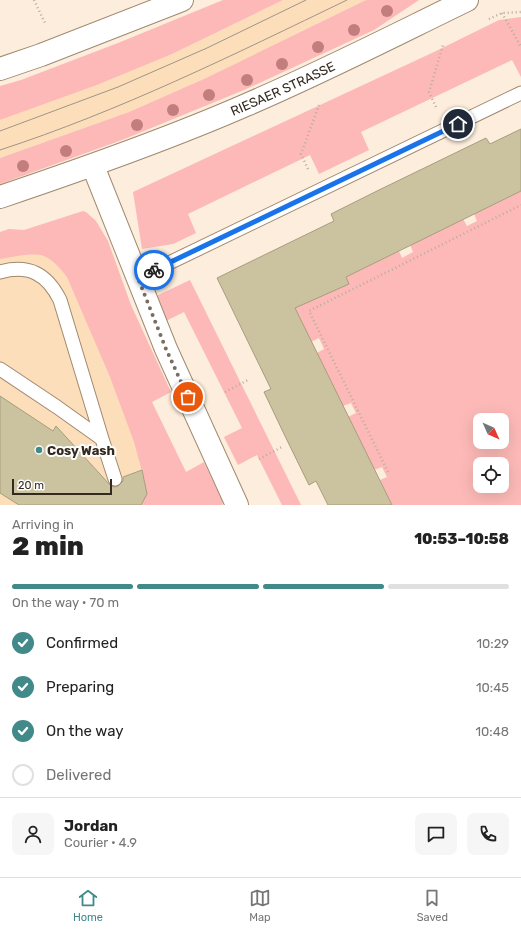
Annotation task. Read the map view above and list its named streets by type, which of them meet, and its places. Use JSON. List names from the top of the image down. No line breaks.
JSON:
{"streets":{"main road":["RIESAER STRASSE"]},"places":["Cosy Wash"],"scale_bar":"20 m","north":"bottom right","page":{"scale":"20 m","heading":["2 min","Arriving in","10:53–10:58"],"panel":["Jordan","Courier · 4.9"],"bar":"On the way · 70 m","list":[["Confirmed","10:29"],["Preparing","10:45"],["On the way","10:48"],"Delivered"],"tabs":["Home","Map","Saved"]}}
